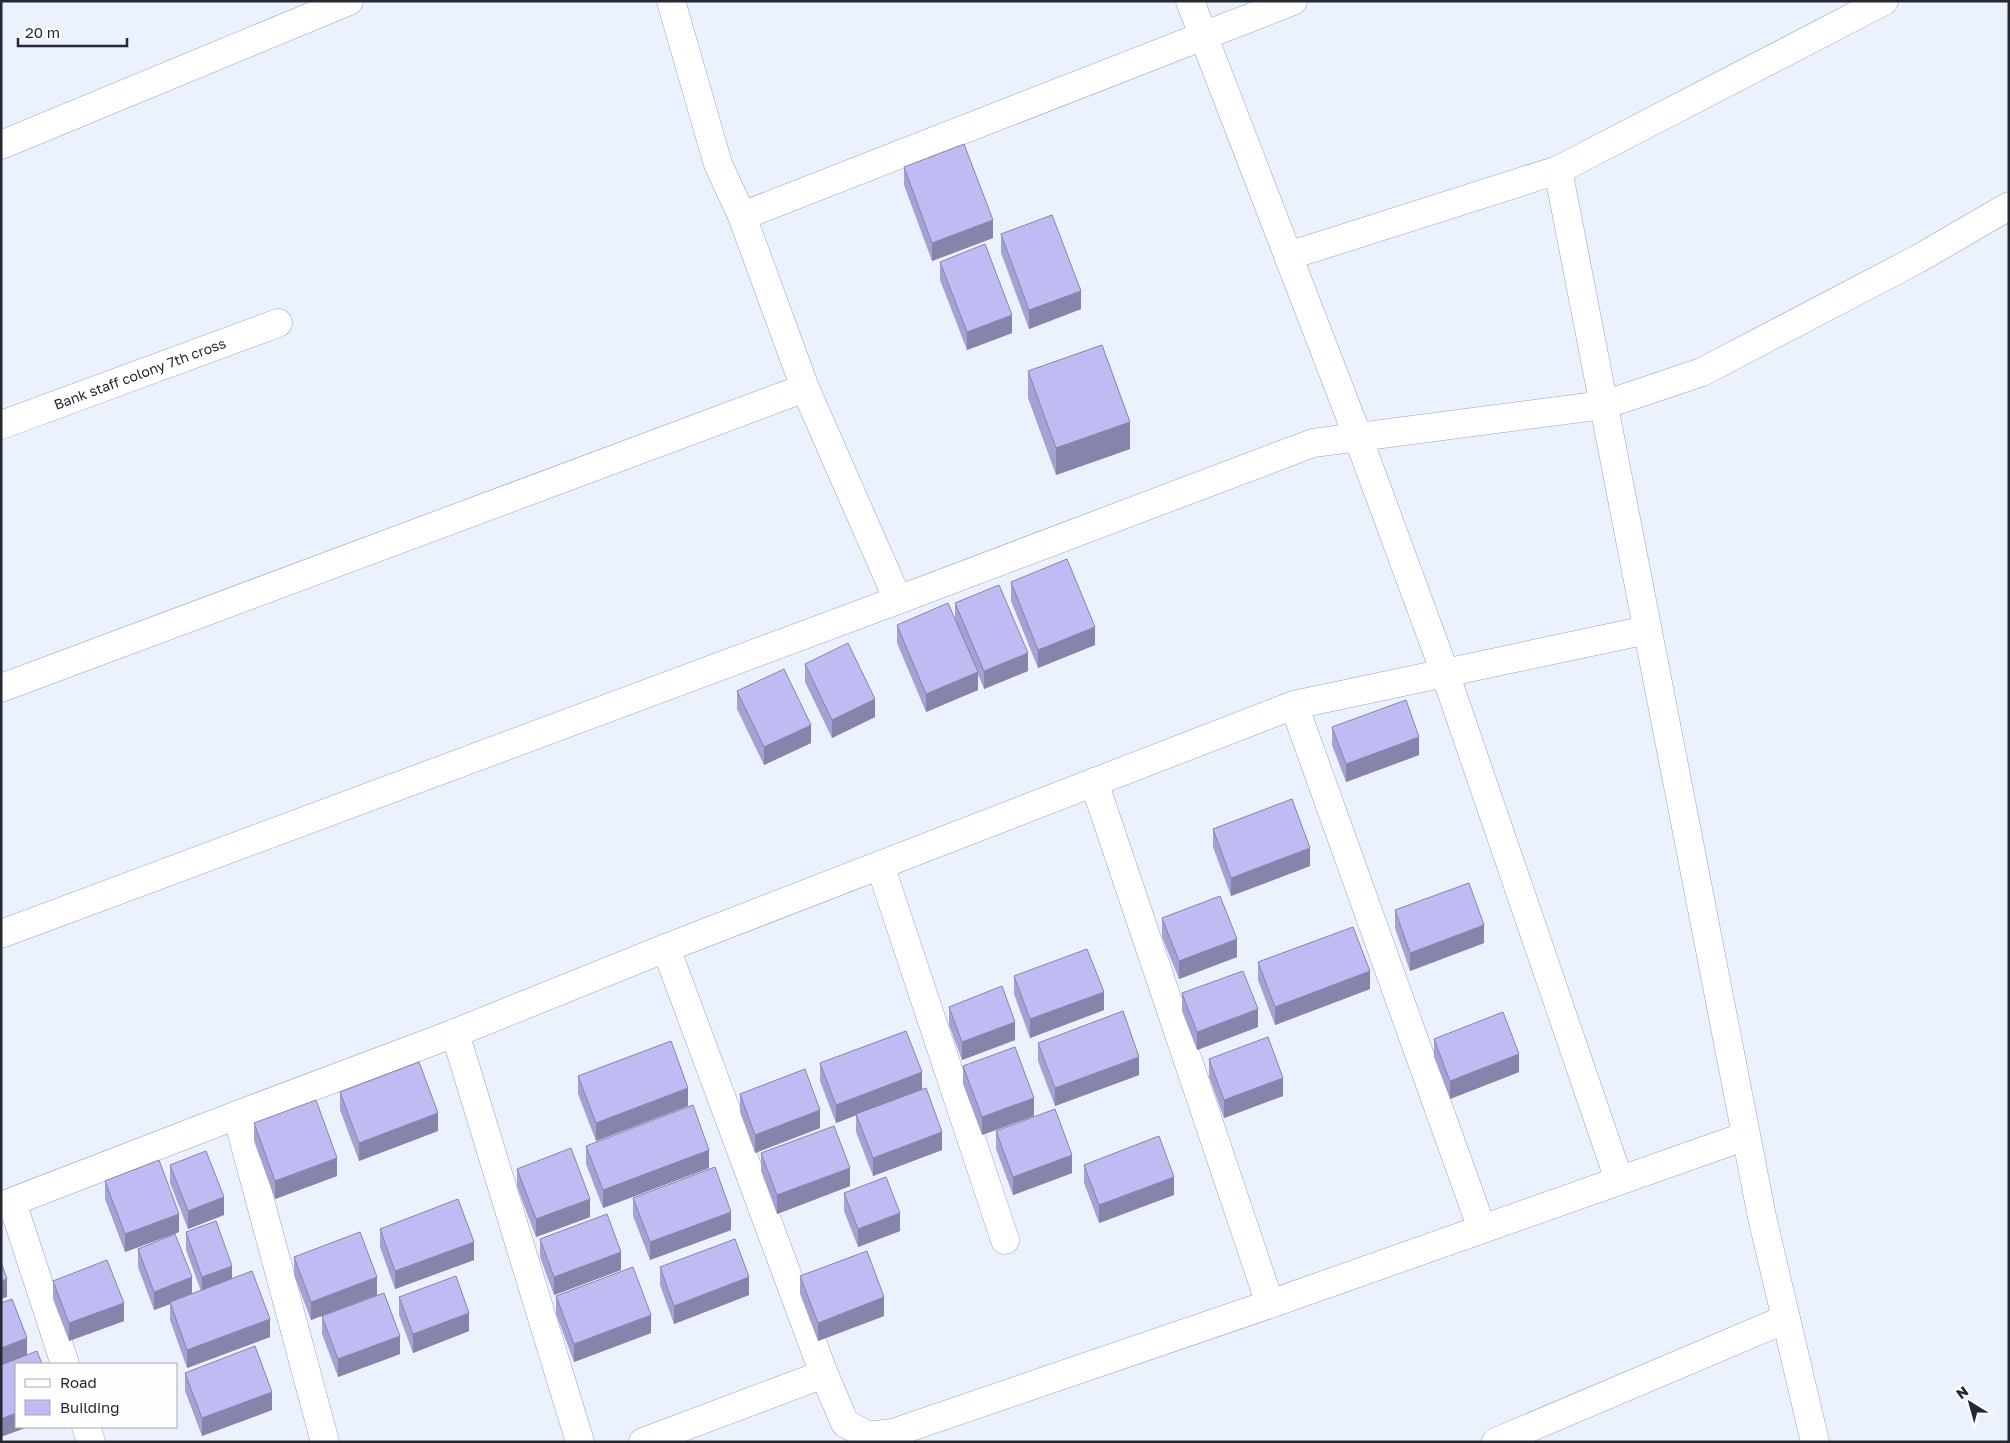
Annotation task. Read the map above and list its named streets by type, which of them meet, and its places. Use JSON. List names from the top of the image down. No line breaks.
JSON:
{"streets":{"street":["Bank staff colony 7th cross"]},"legend":["Road","Building"],"scale_bar":"20 m","north":"top left"}
